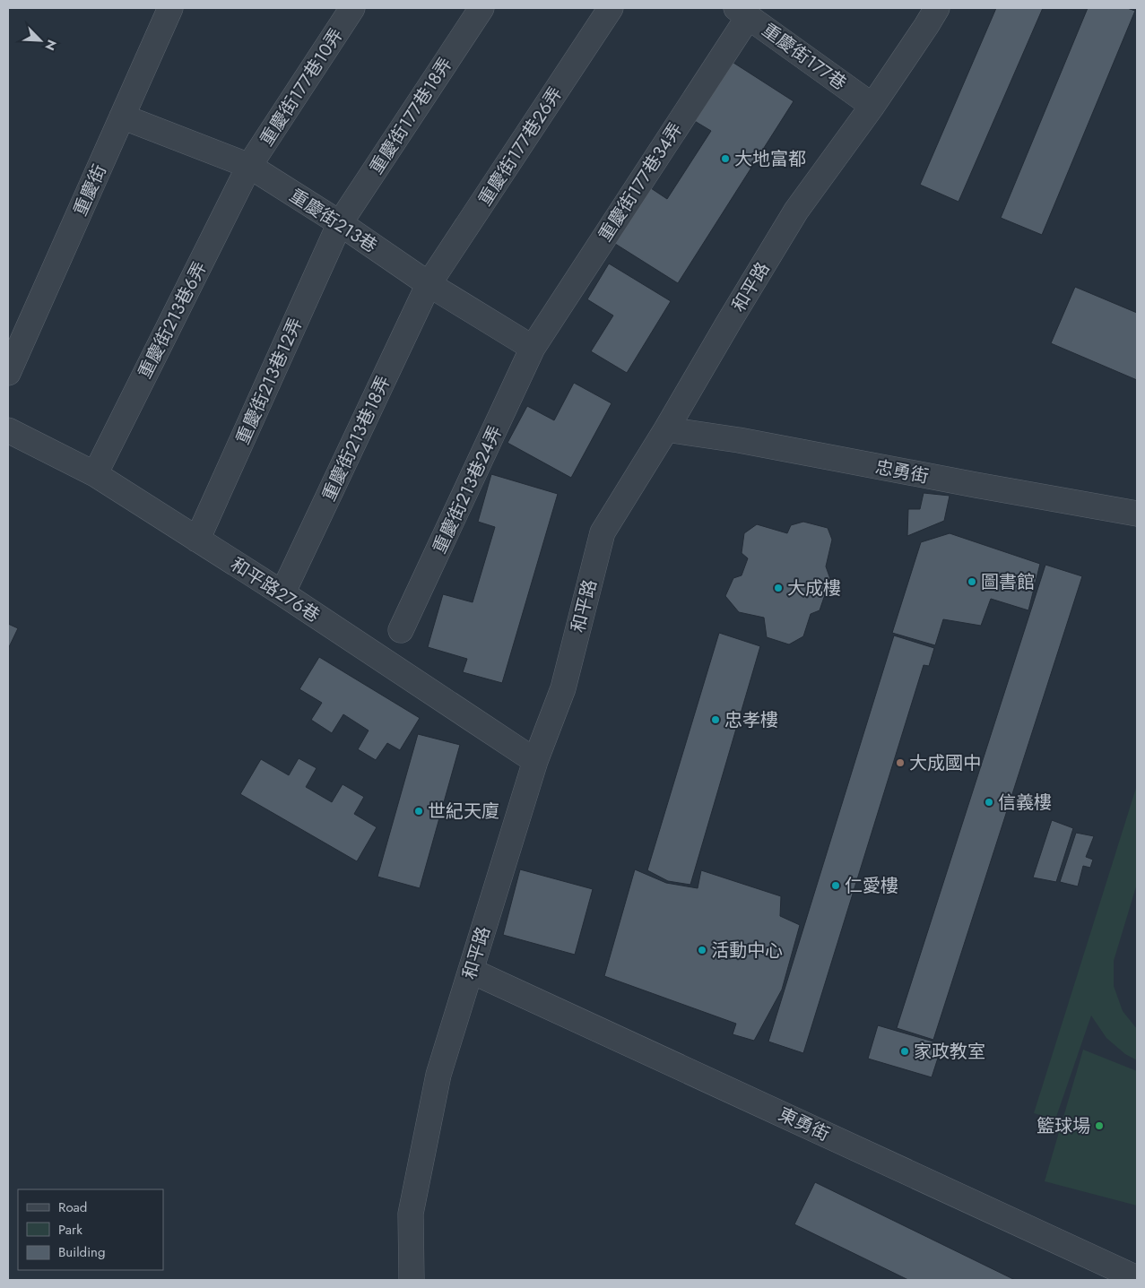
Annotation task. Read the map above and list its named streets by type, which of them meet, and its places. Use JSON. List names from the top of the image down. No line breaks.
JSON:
{"streets":{"street":["重慶街177巷","重慶街177巷10弄","重慶街177巷18弄","重慶街177巷26弄","重慶街177巷34弄","重慶街","重慶街213巷","和平路","重慶街213巷6弄","重慶街213巷12弄","重慶街213巷18弄","忠勇街","重慶街213巷24弄","和平路276巷","東勇街"]},"crossings":[["重慶街177巷","重慶街177巷34弄"],["重慶街177巷","和平路"],["重慶街177巷10弄","重慶街213巷"],["重慶街177巷10弄","重慶街213巷6弄"],["重慶街177巷18弄","重慶街213巷"],["重慶街177巷18弄","重慶街213巷12弄"],["重慶街177巷26弄","重慶街213巷"],["重慶街177巷26弄","重慶街213巷18弄"],["重慶街177巷34弄","重慶街213巷"],["重慶街177巷34弄","重慶街213巷24弄"],["重慶街","重慶街213巷"],["重慶街213巷","重慶街213巷6弄"],["重慶街213巷","重慶街213巷12弄"],["重慶街213巷","重慶街213巷18弄"],["重慶街213巷","重慶街213巷24弄"],["和平路","忠勇街"],["和平路","和平路276巷"],["和平路","東勇街"],["重慶街213巷6弄","和平路276巷"],["重慶街213巷12弄","和平路276巷"],["重慶街213巷18弄","和平路276巷"]],"places":["大地富都","圖書館","大成樓","忠孝樓","大成國中","信義樓","世紀天廈","仁愛樓","活動中心","家政教室","籃球場"],"legend":["Road","Park","Building"],"north":"bottom right"}
